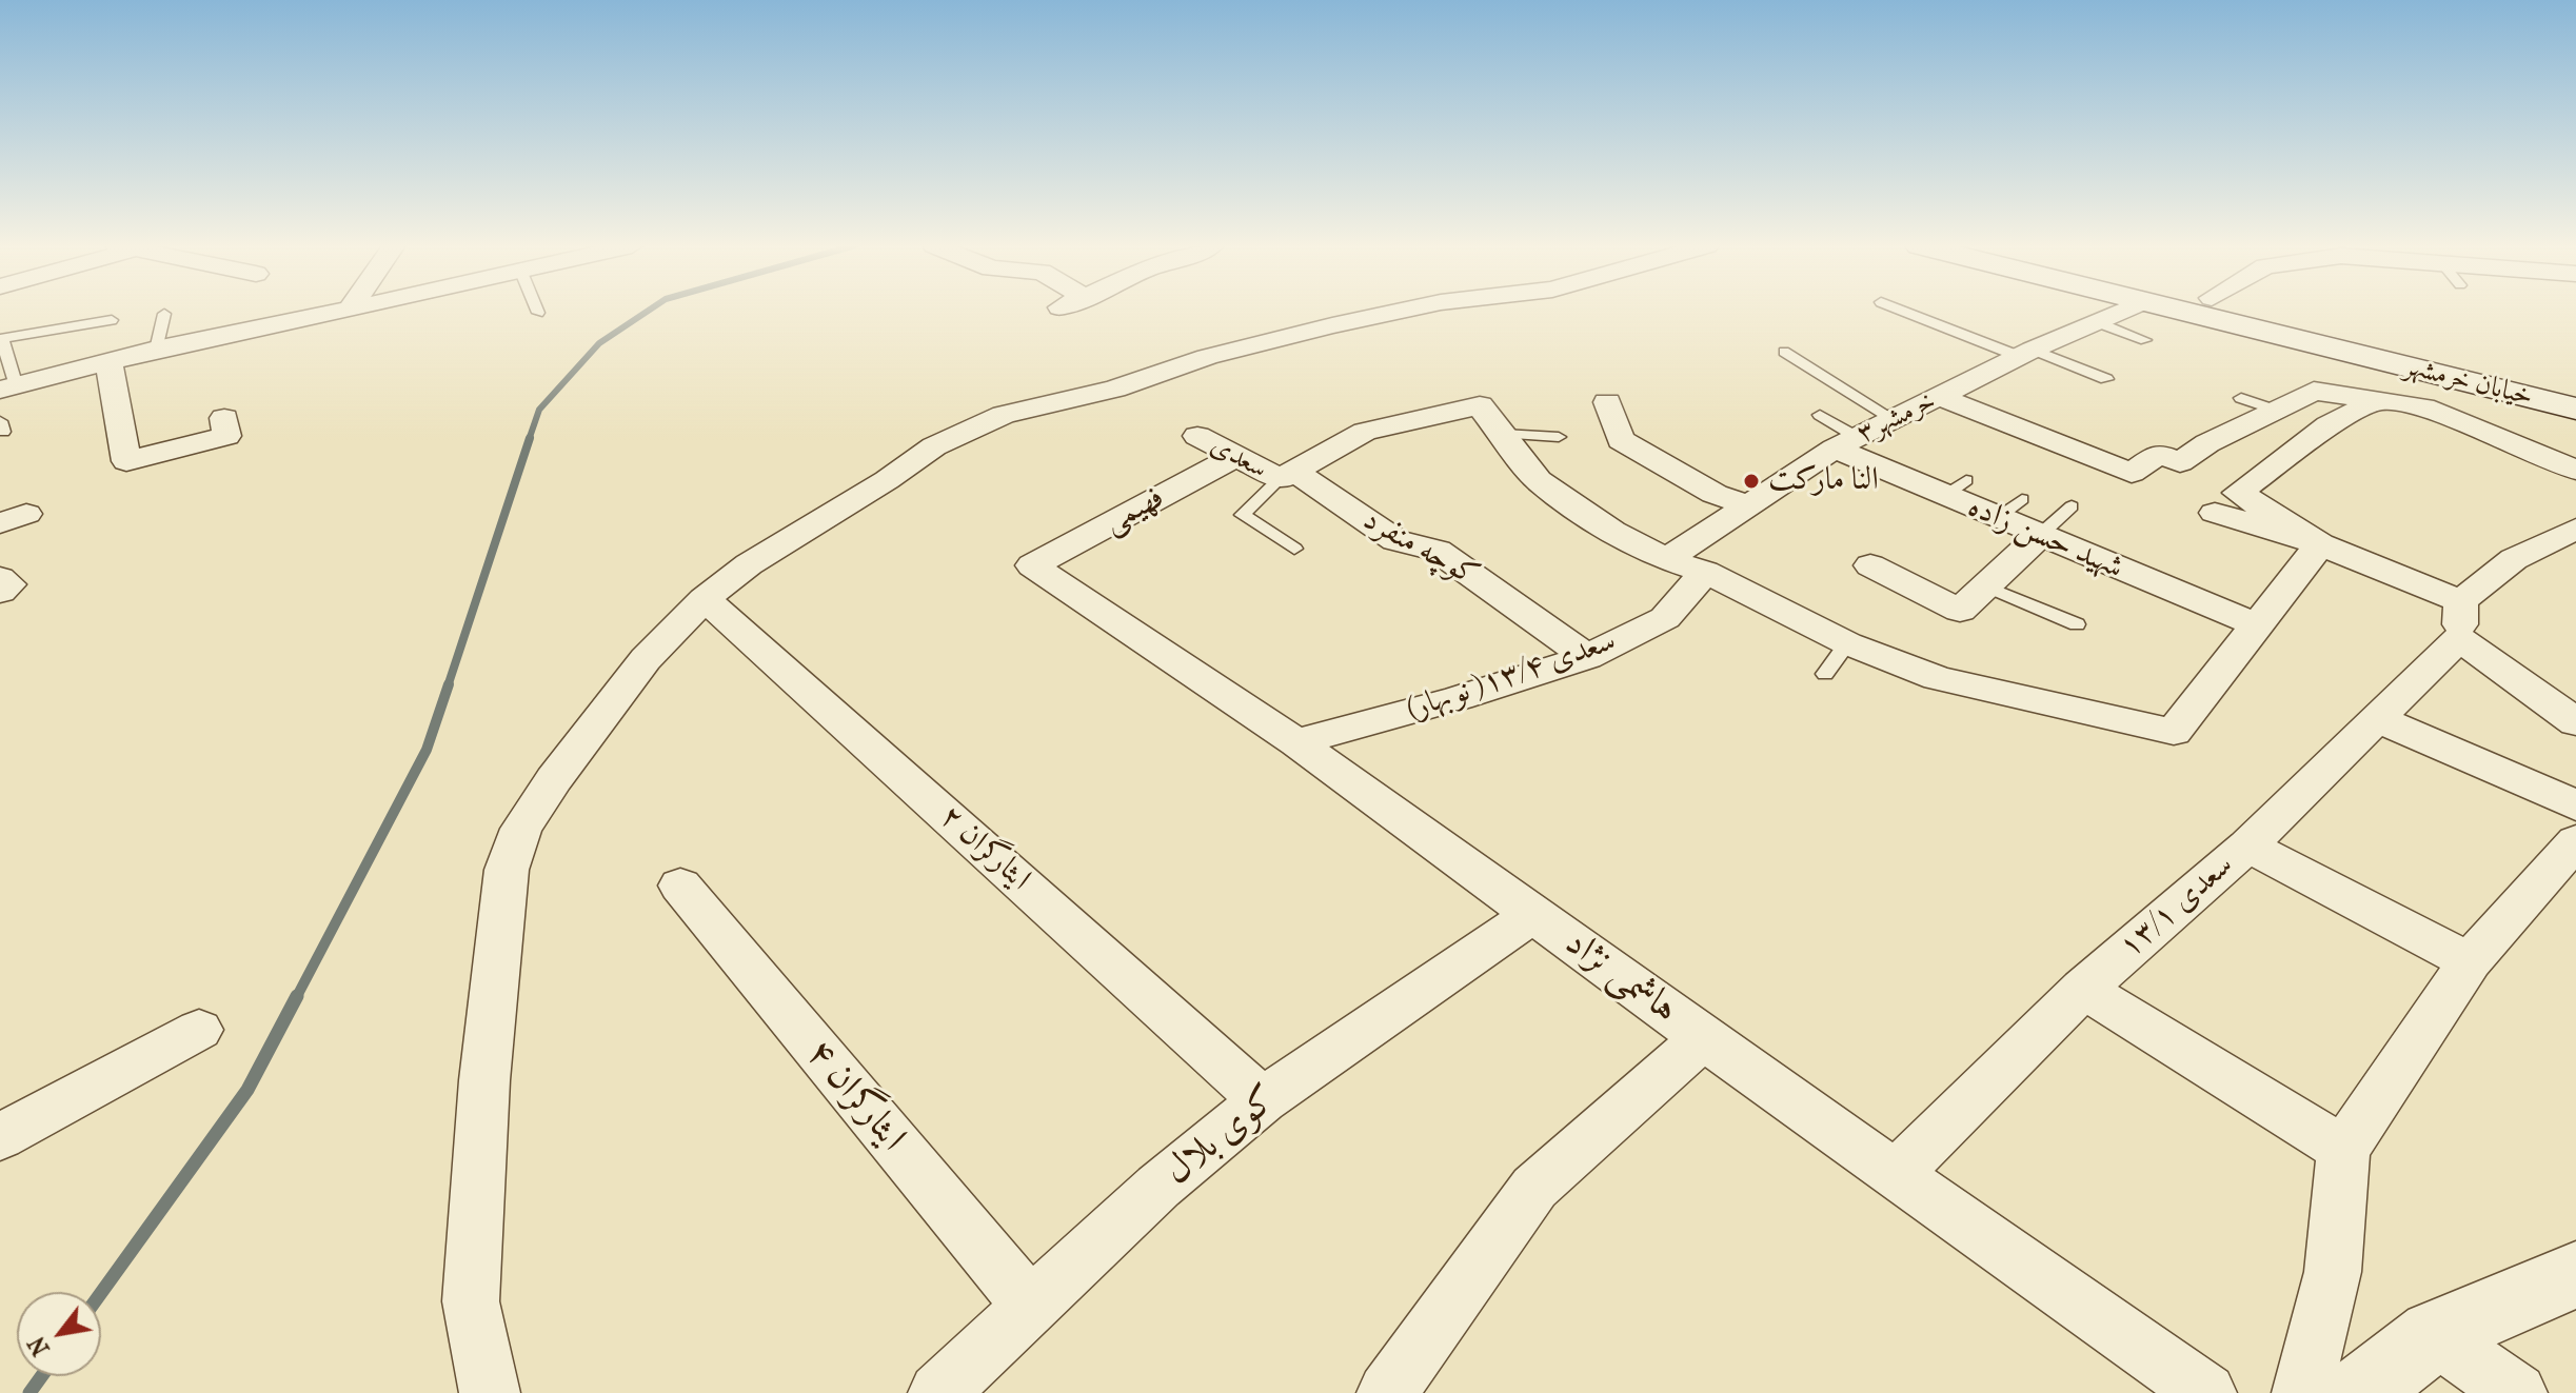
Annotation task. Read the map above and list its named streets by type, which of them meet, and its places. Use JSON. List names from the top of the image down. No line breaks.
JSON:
{"streets":{"main road":["خیابان خرمشهر"],"street":["خرمشهر۳","سعدی","فهیمی","شهید حسن زاده","کوچه منفرد","سعدی ۱۳/۴( نوبهار)","ایثارگران ۲","سعدی ۱۳/۱","هاشمی نژاد","ایثارگران ۴","کوی بلال"]},"crossings":[["خرمشهر۳","شهید حسن زاده"],["سعدی","فهیمی"],["سعدی","کوچه منفرد"],["فهیمی","هاشمی نژاد"],["کوچه منفرد","سعدی ۱۳/۴( نوبهار)"],["سعدی ۱۳/۴( نوبهار)","هاشمی نژاد"],["ایثارگران ۲","کوی بلال"],["سعدی ۱۳/۱","هاشمی نژاد"],["هاشمی نژاد","کوی بلال"],["ایثارگران ۴","کوی بلال"]],"places":["النا مارکت"],"north":"bottom left"}
